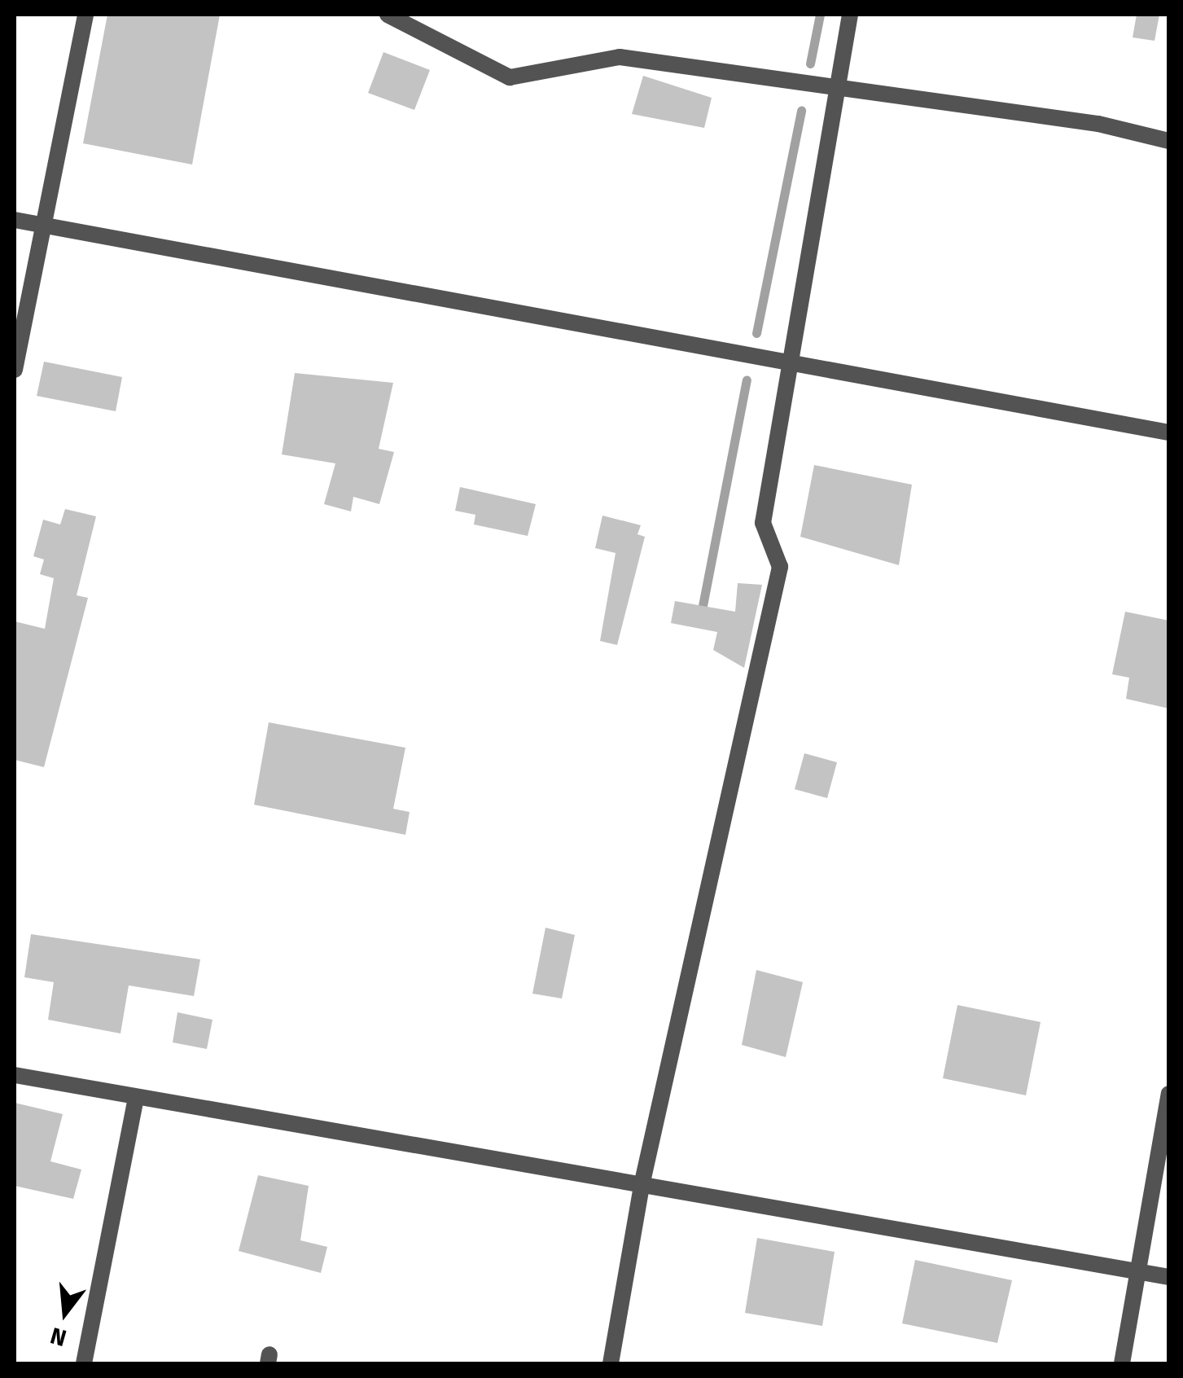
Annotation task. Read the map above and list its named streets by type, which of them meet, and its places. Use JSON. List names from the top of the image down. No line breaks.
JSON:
{"north":"bottom"}
